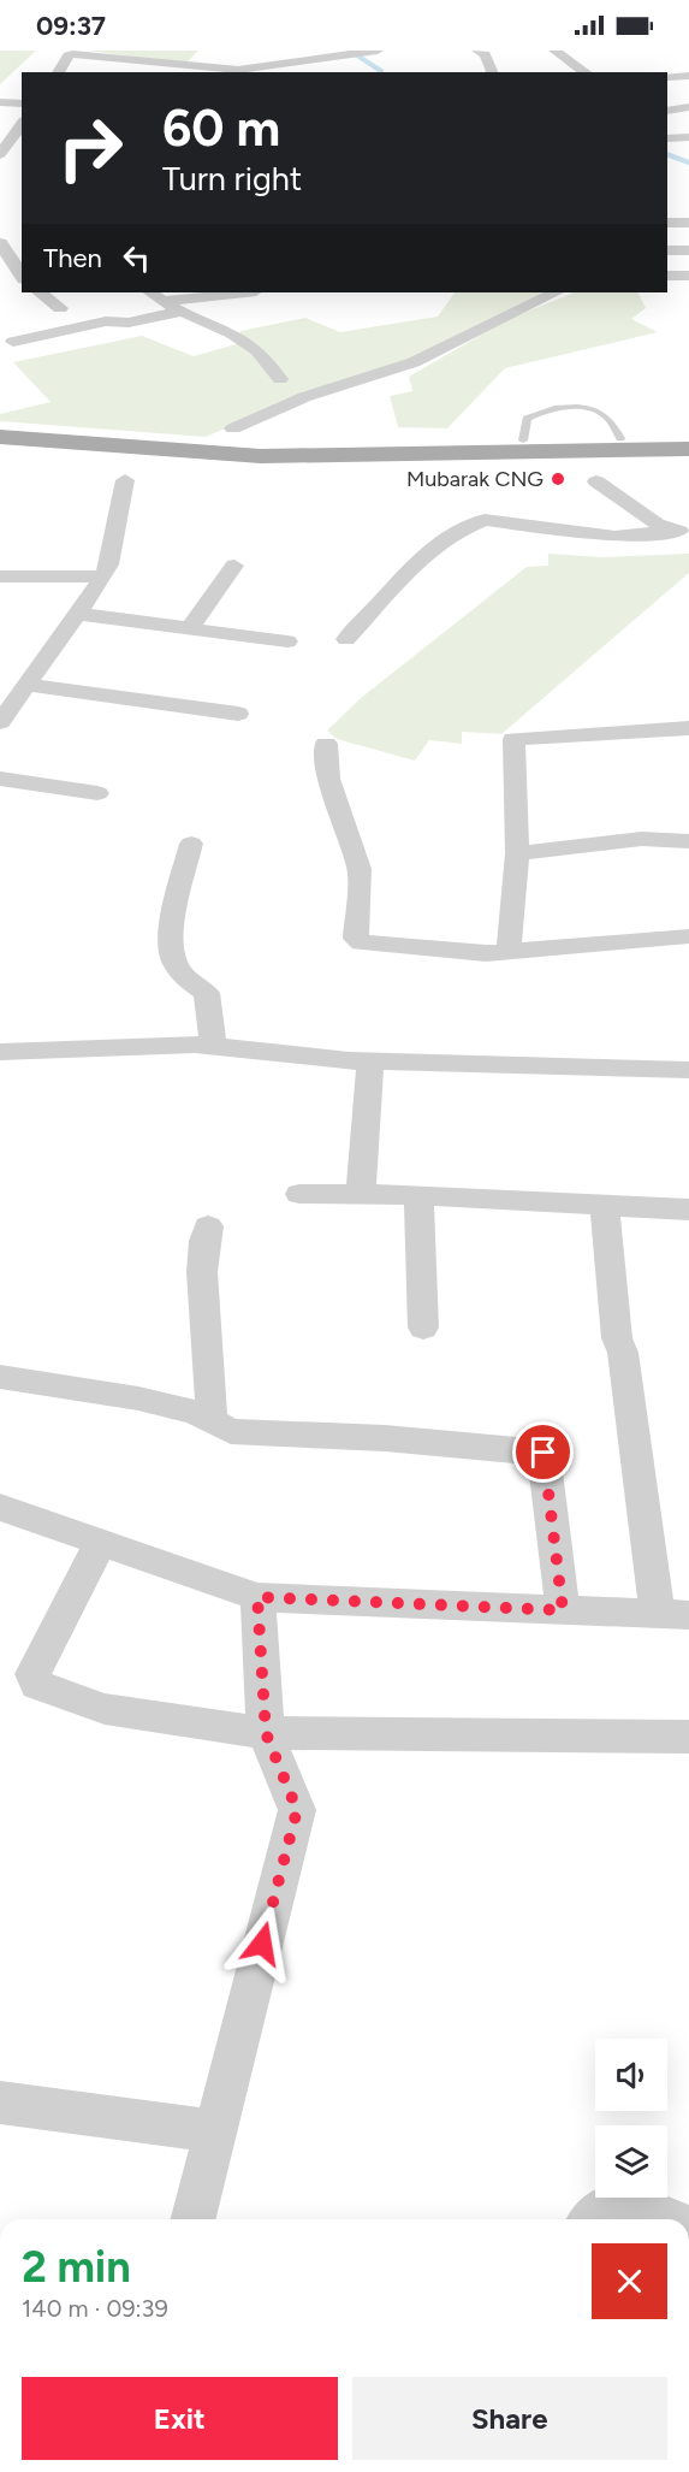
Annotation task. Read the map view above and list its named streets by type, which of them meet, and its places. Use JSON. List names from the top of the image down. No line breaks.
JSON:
{"places":["Mubarak CNG"],"page":{"status":"09:37","turn":["60 m","Turn right"],"then":"Then","heading":["2 min","140 m · 09:39"],"buttons":["Exit","Share"]}}
